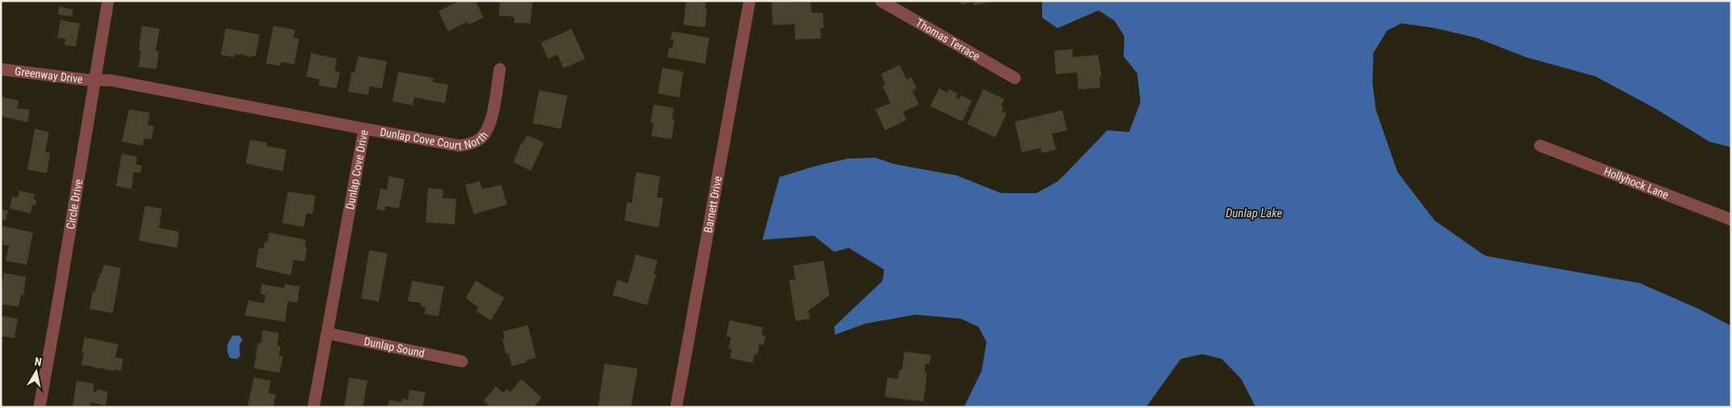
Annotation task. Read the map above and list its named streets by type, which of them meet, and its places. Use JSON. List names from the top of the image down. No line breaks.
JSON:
{"streets":{"street":["Thomas Terrace","Greenway Drive","Dunlap Cove Court North","Dunlap Cove Drive","Hollyhock Lane","Circle Drive","Barnett Drive","Dunlap Sound"]},"crossings":[["Greenway Drive","Dunlap Cove Drive"],["Greenway Drive","Circle Drive"],["Dunlap Cove Court North","Dunlap Cove Drive"],["Dunlap Cove Drive","Circle Drive"],["Dunlap Cove Drive","Dunlap Sound"]],"water":["Dunlap Lake"],"north":"top"}
